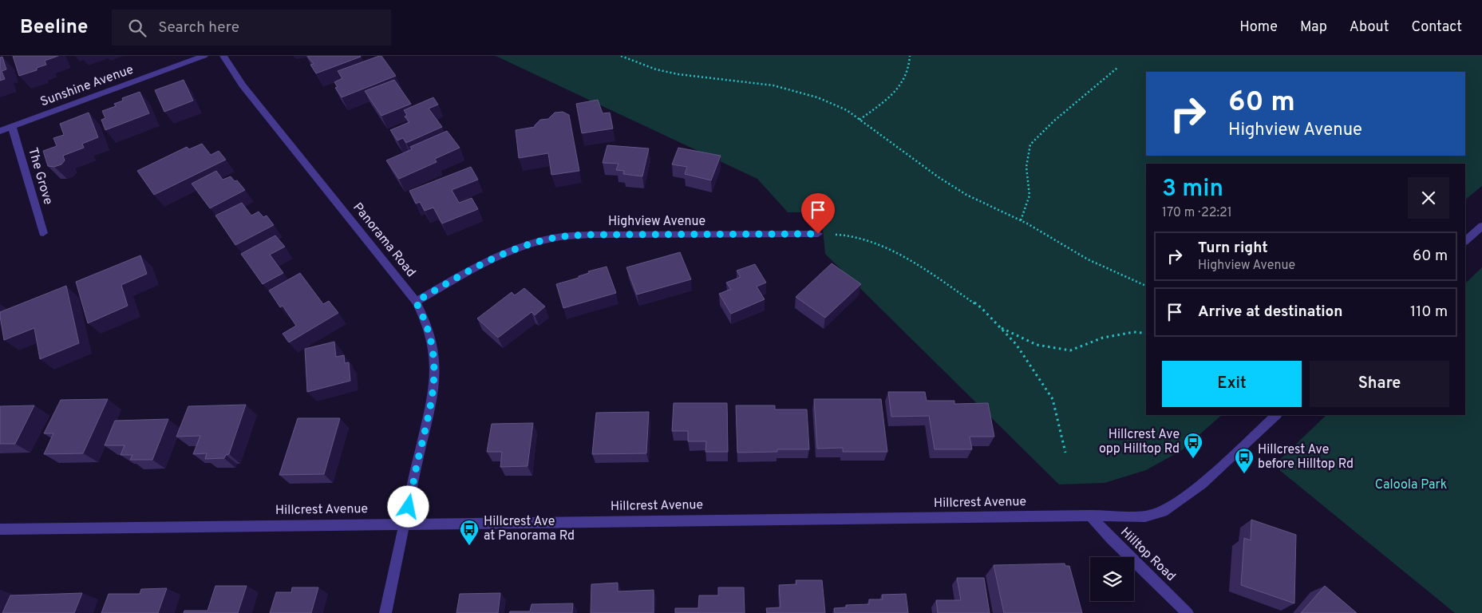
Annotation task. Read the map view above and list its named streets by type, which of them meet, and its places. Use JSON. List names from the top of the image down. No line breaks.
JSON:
{"streets":{"street":["Sunshine Avenue","The Grove","Highview Avenue","Panorama Road","Hillcrest Avenue","Hilltop Road"]},"crossings":[["Sunshine Avenue","The Grove"],["Highview Avenue","Panorama Road"],["Panorama Road","Hillcrest Avenue"],["Hillcrest Avenue","Hilltop Road"]],"parks":["Caloola Park"],"places":{"bus stop":["Hillcrest Ave opp Hilltop Rd","Hillcrest Ave before Hilltop Rd","Hillcrest Ave at Panorama Rd"]},"page":{"header":"Beeline","search":"Search here","nav":["Home","Map","About","Contact"],"turn":["60 m","Highview Avenue"],"heading":["3 min","170 m · 22:21"],"list":[{"name":"Turn right","note":"Highview Avenue","value":"60 m"},{"name":"Arrive at destination","value":"110 m"}],"buttons":["Exit","Share"]}}
